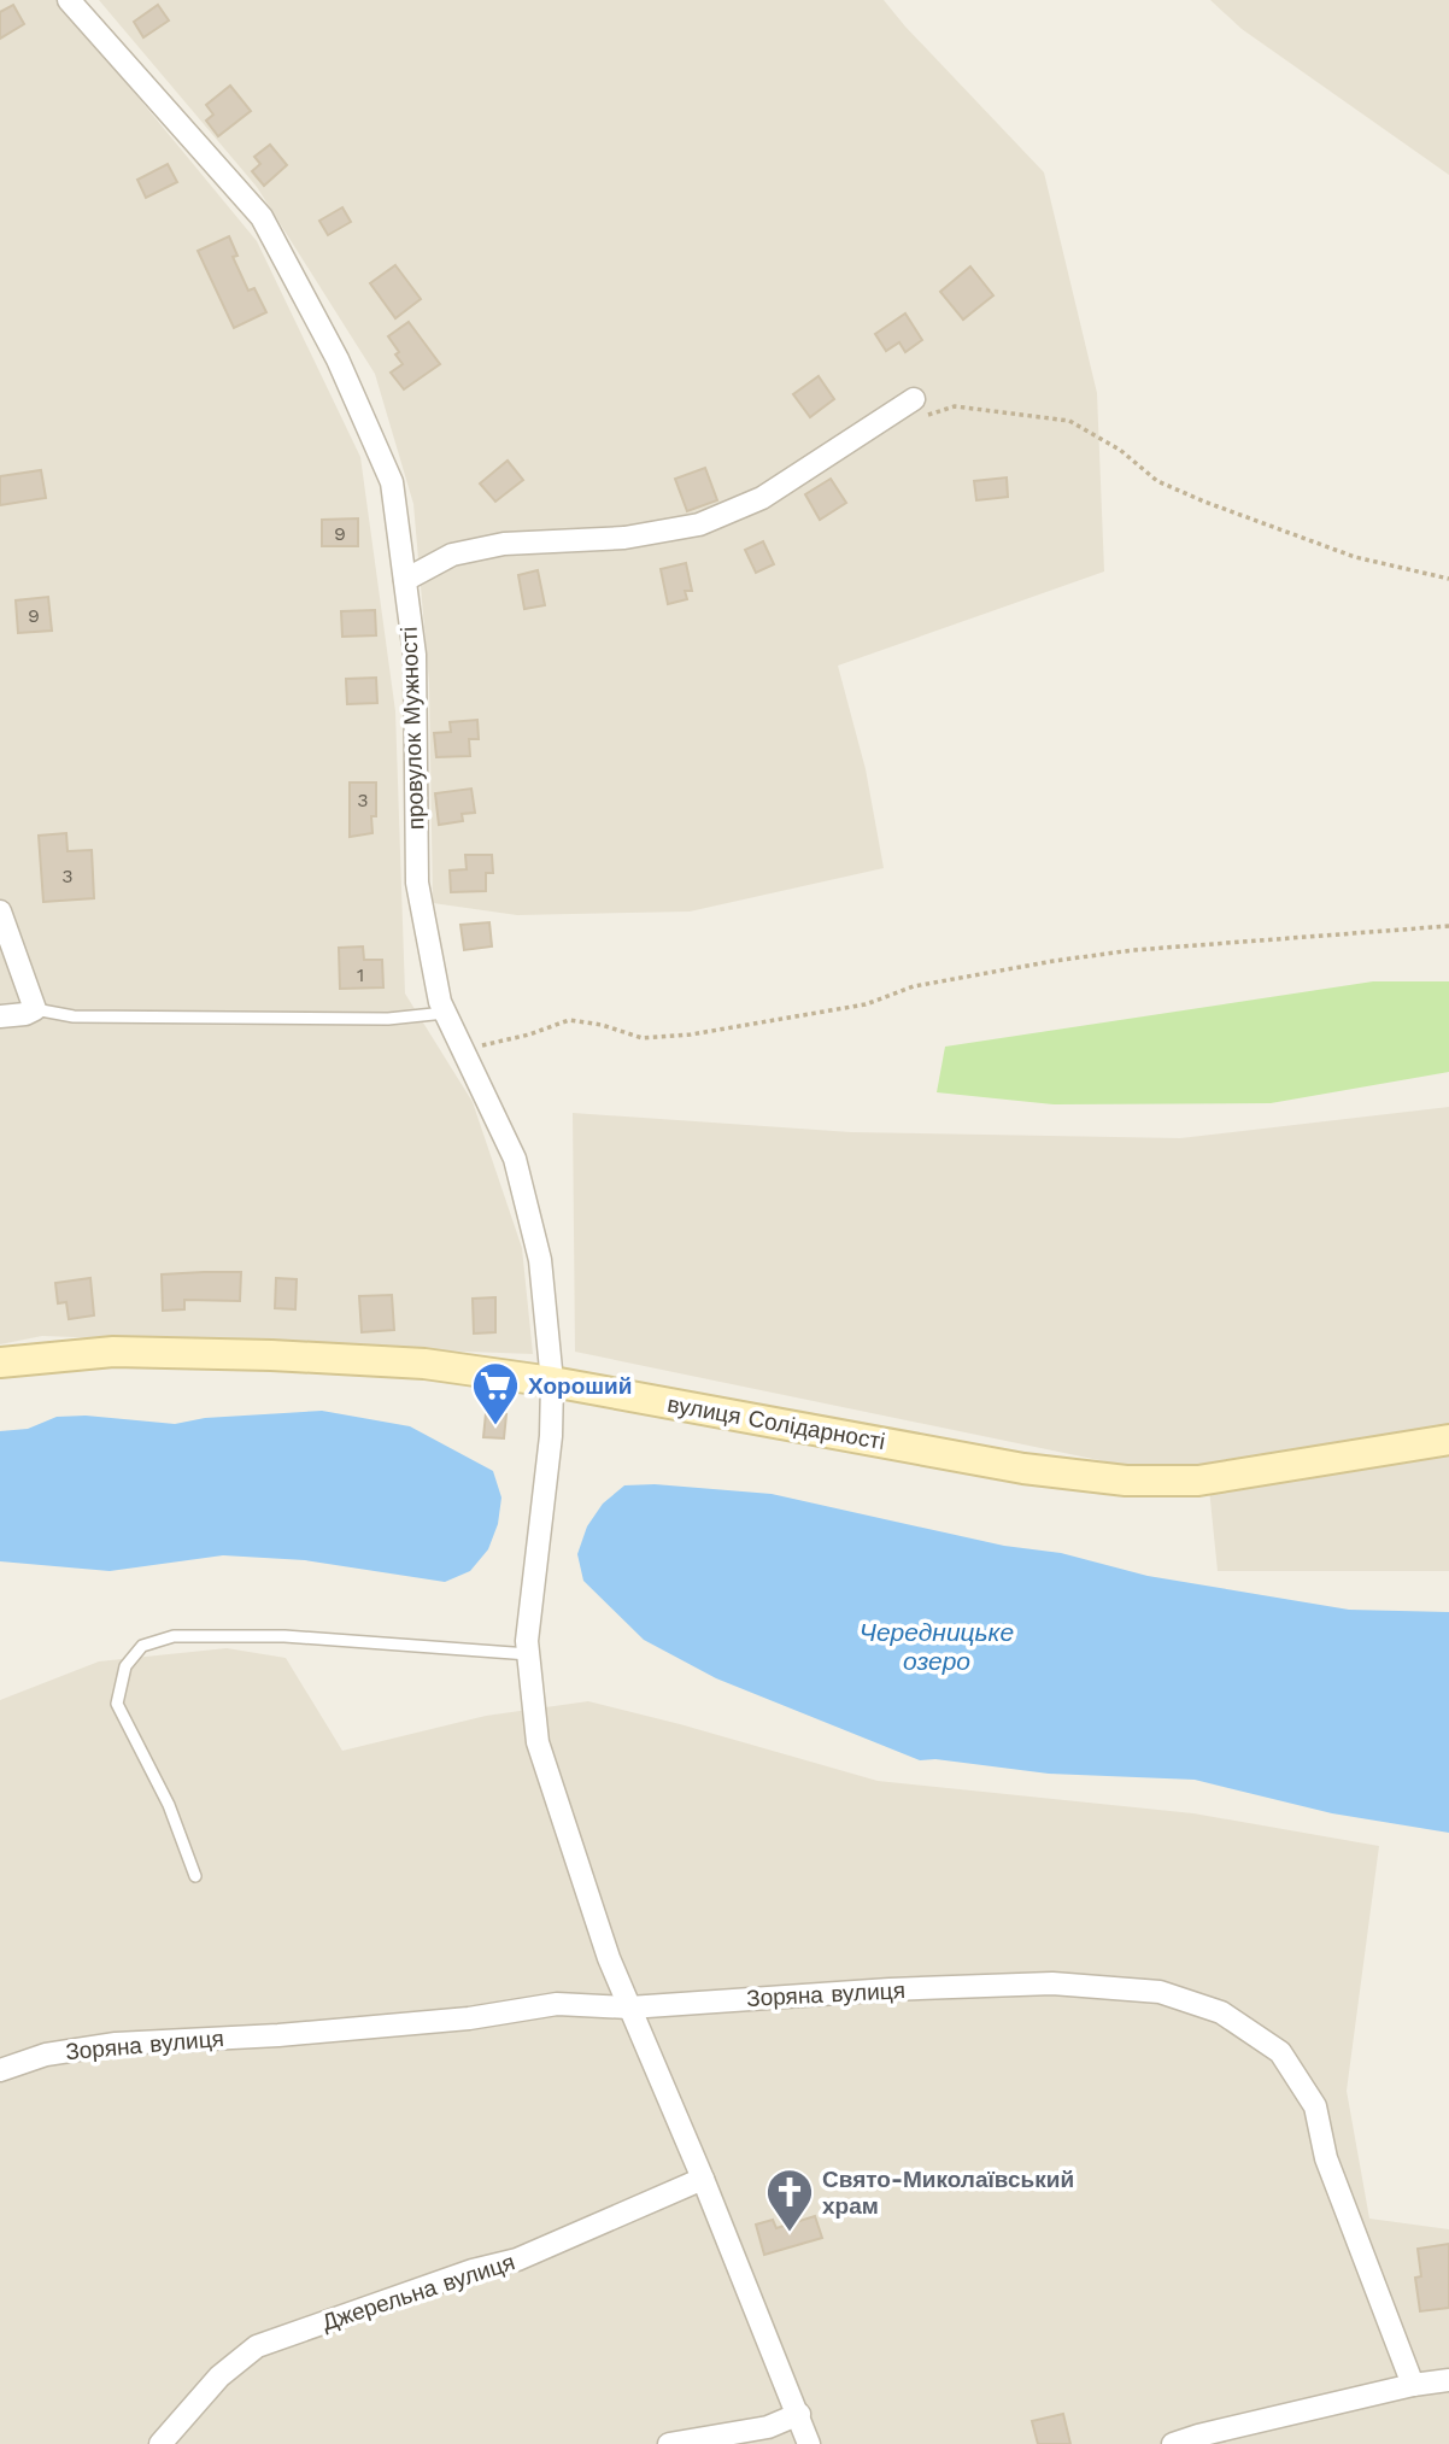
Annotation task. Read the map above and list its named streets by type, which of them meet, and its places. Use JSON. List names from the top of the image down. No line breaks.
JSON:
{"streets":{"main road":["вулиця Солідарності"],"street":["провулок Мужності","Зоряна вулиця","Джерельна вулиця"]},"crossings":[["провулок Мужності","вулиця Солідарності"],["провулок Мужності","Зоряна вулиця"],["провулок Мужності","Джерельна вулиця"]],"water":["Чередницьке озеро"],"places":{"supermarket":["Хороший"],"church":["Свято-Миколаївський храм"]},"house_numbers":["9","9","3","3","1"]}
